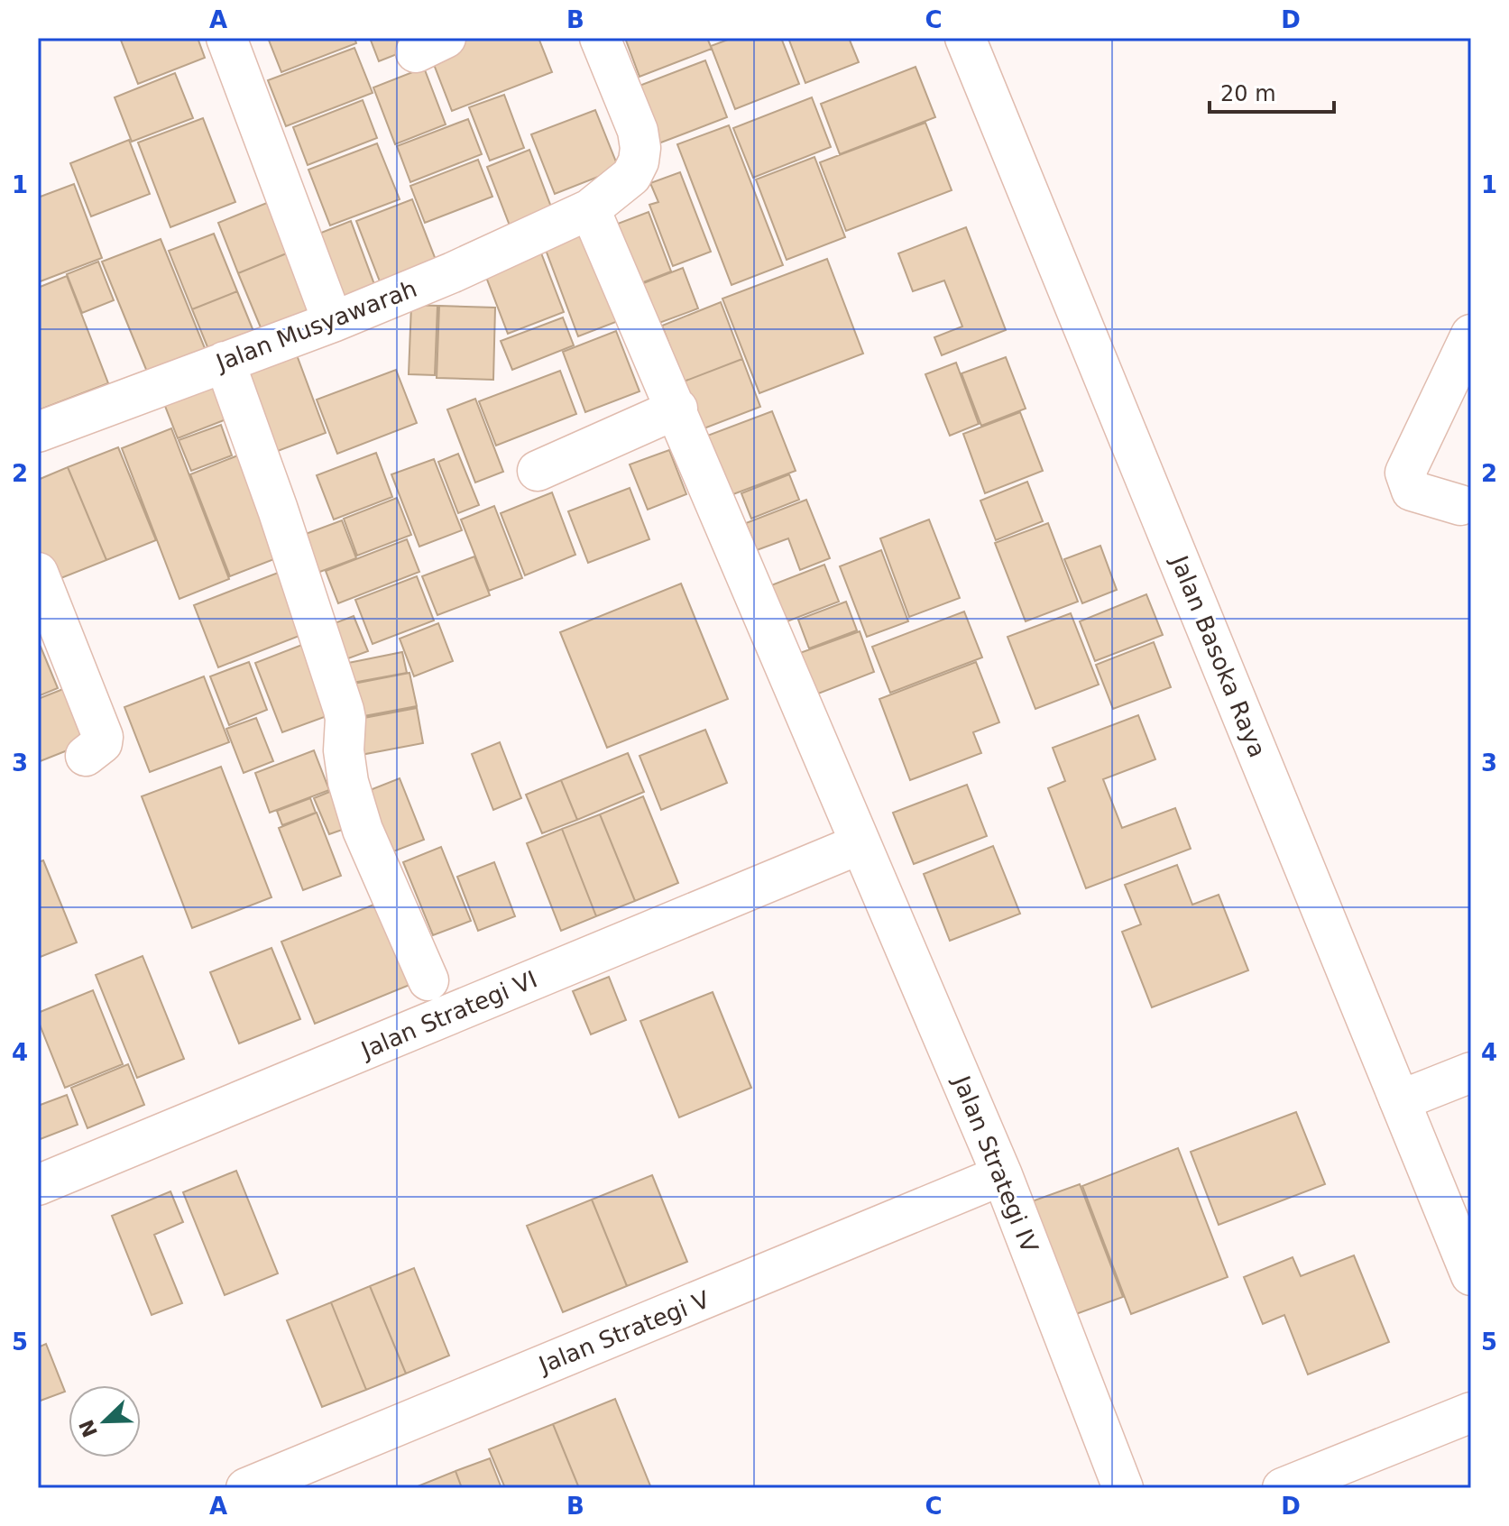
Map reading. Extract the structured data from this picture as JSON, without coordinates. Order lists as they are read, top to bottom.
{
  "streets": {
    "street": [
      "Jalan Musyawarah",
      "Jalan Basoka Raya",
      "Jalan Strategi VI",
      "Jalan Strategi IV",
      "Jalan Strategi V"
    ]
  },
  "crossings": [
    ["Jalan Musyawarah", "Jalan Strategi IV"],
    ["Jalan Strategi VI", "Jalan Strategi IV"],
    ["Jalan Strategi IV", "Jalan Strategi V"]
  ],
  "scale_bar": "20 m",
  "north": "bottom left",
  "grid": {
    "columns": [
      "A",
      "B",
      "C",
      "D"
    ],
    "rows": [
      "1",
      "2",
      "3",
      "4",
      "5"
    ]
  }
}
